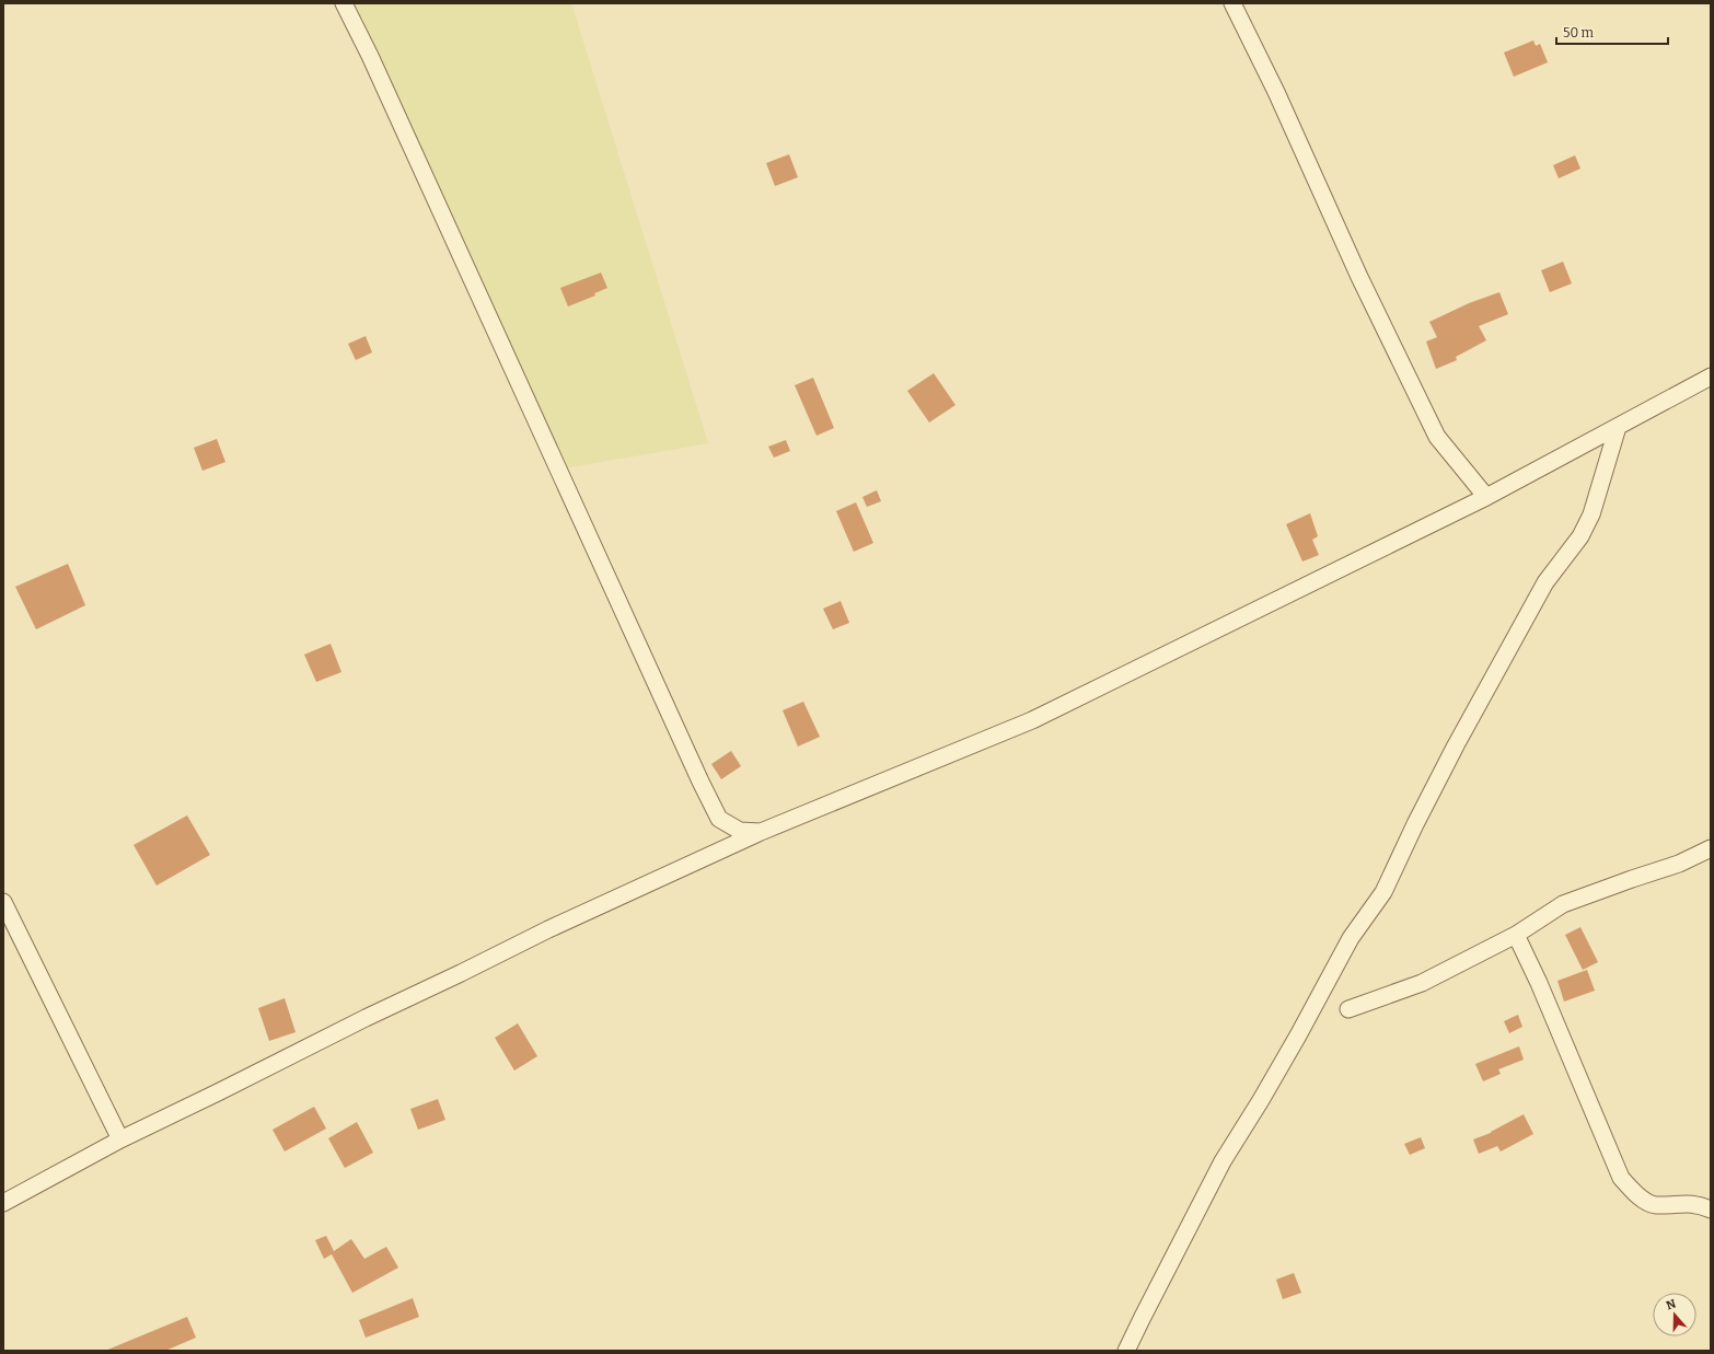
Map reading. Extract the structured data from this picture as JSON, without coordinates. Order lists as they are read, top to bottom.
{
  "scale_bar": "50 m",
  "north": "top"
}
